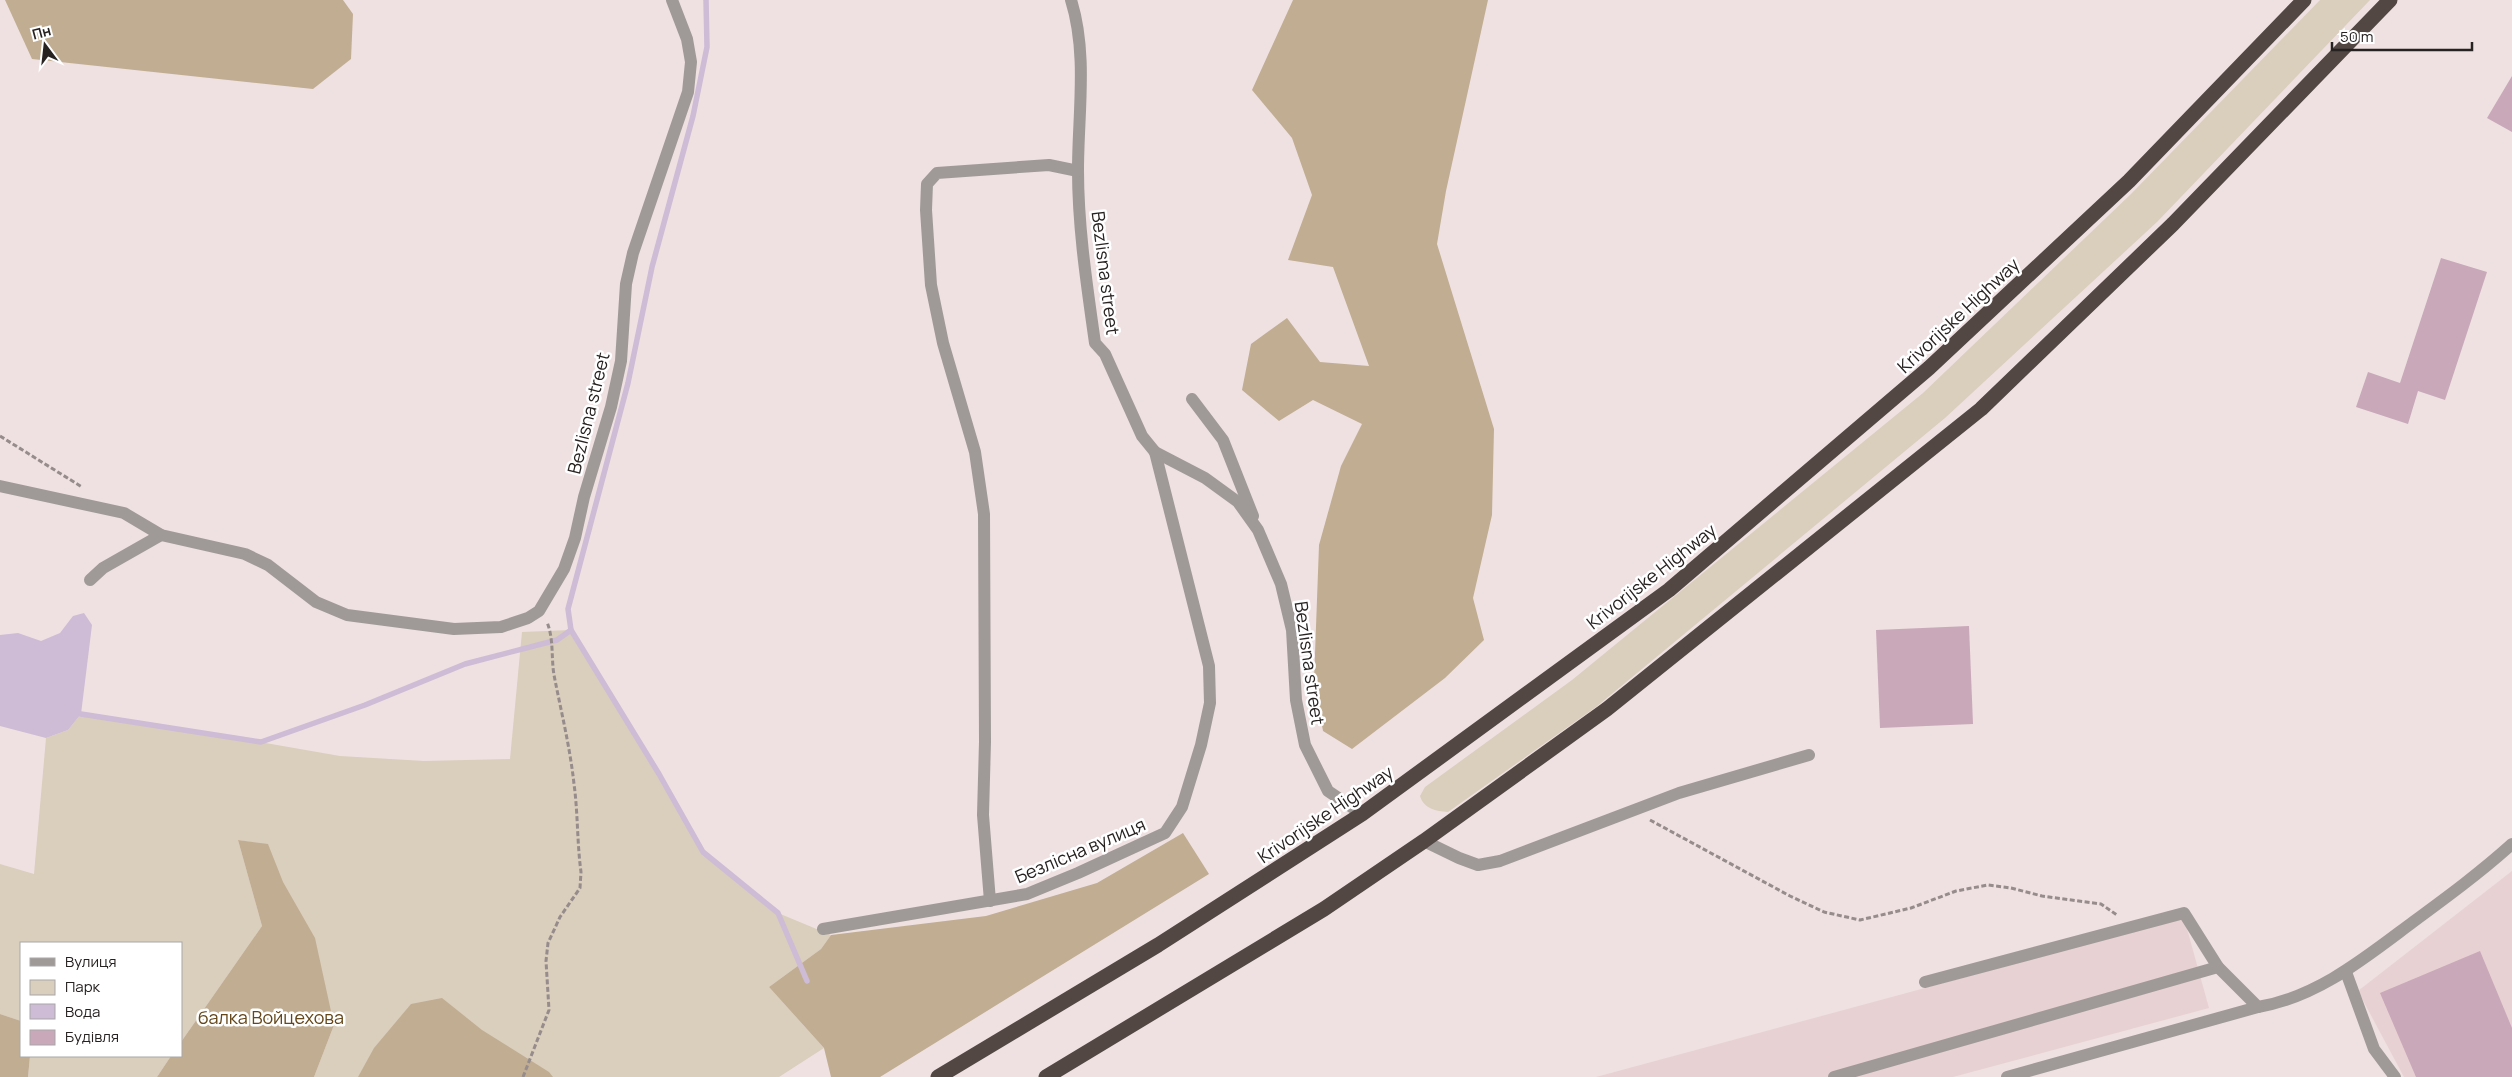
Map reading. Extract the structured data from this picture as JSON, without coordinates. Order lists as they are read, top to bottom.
{
  "streets": {
    "highway": ["Krivorijske Highway"],
    "street": ["Bezlisna street", "Безлісна вулиця"]
  },
  "crossings": [
    ["Bezlisna street", "Krivorijske Highway"],
    ["Bezlisna street", "Безлісна вулиця"]
  ],
  "parks": ["балка Войцехова"],
  "legend": [
    "Вулиця",
    "Парк",
    "Вода",
    "Будівля"
  ],
  "scale_bar": "50 m",
  "north": "top"
}
